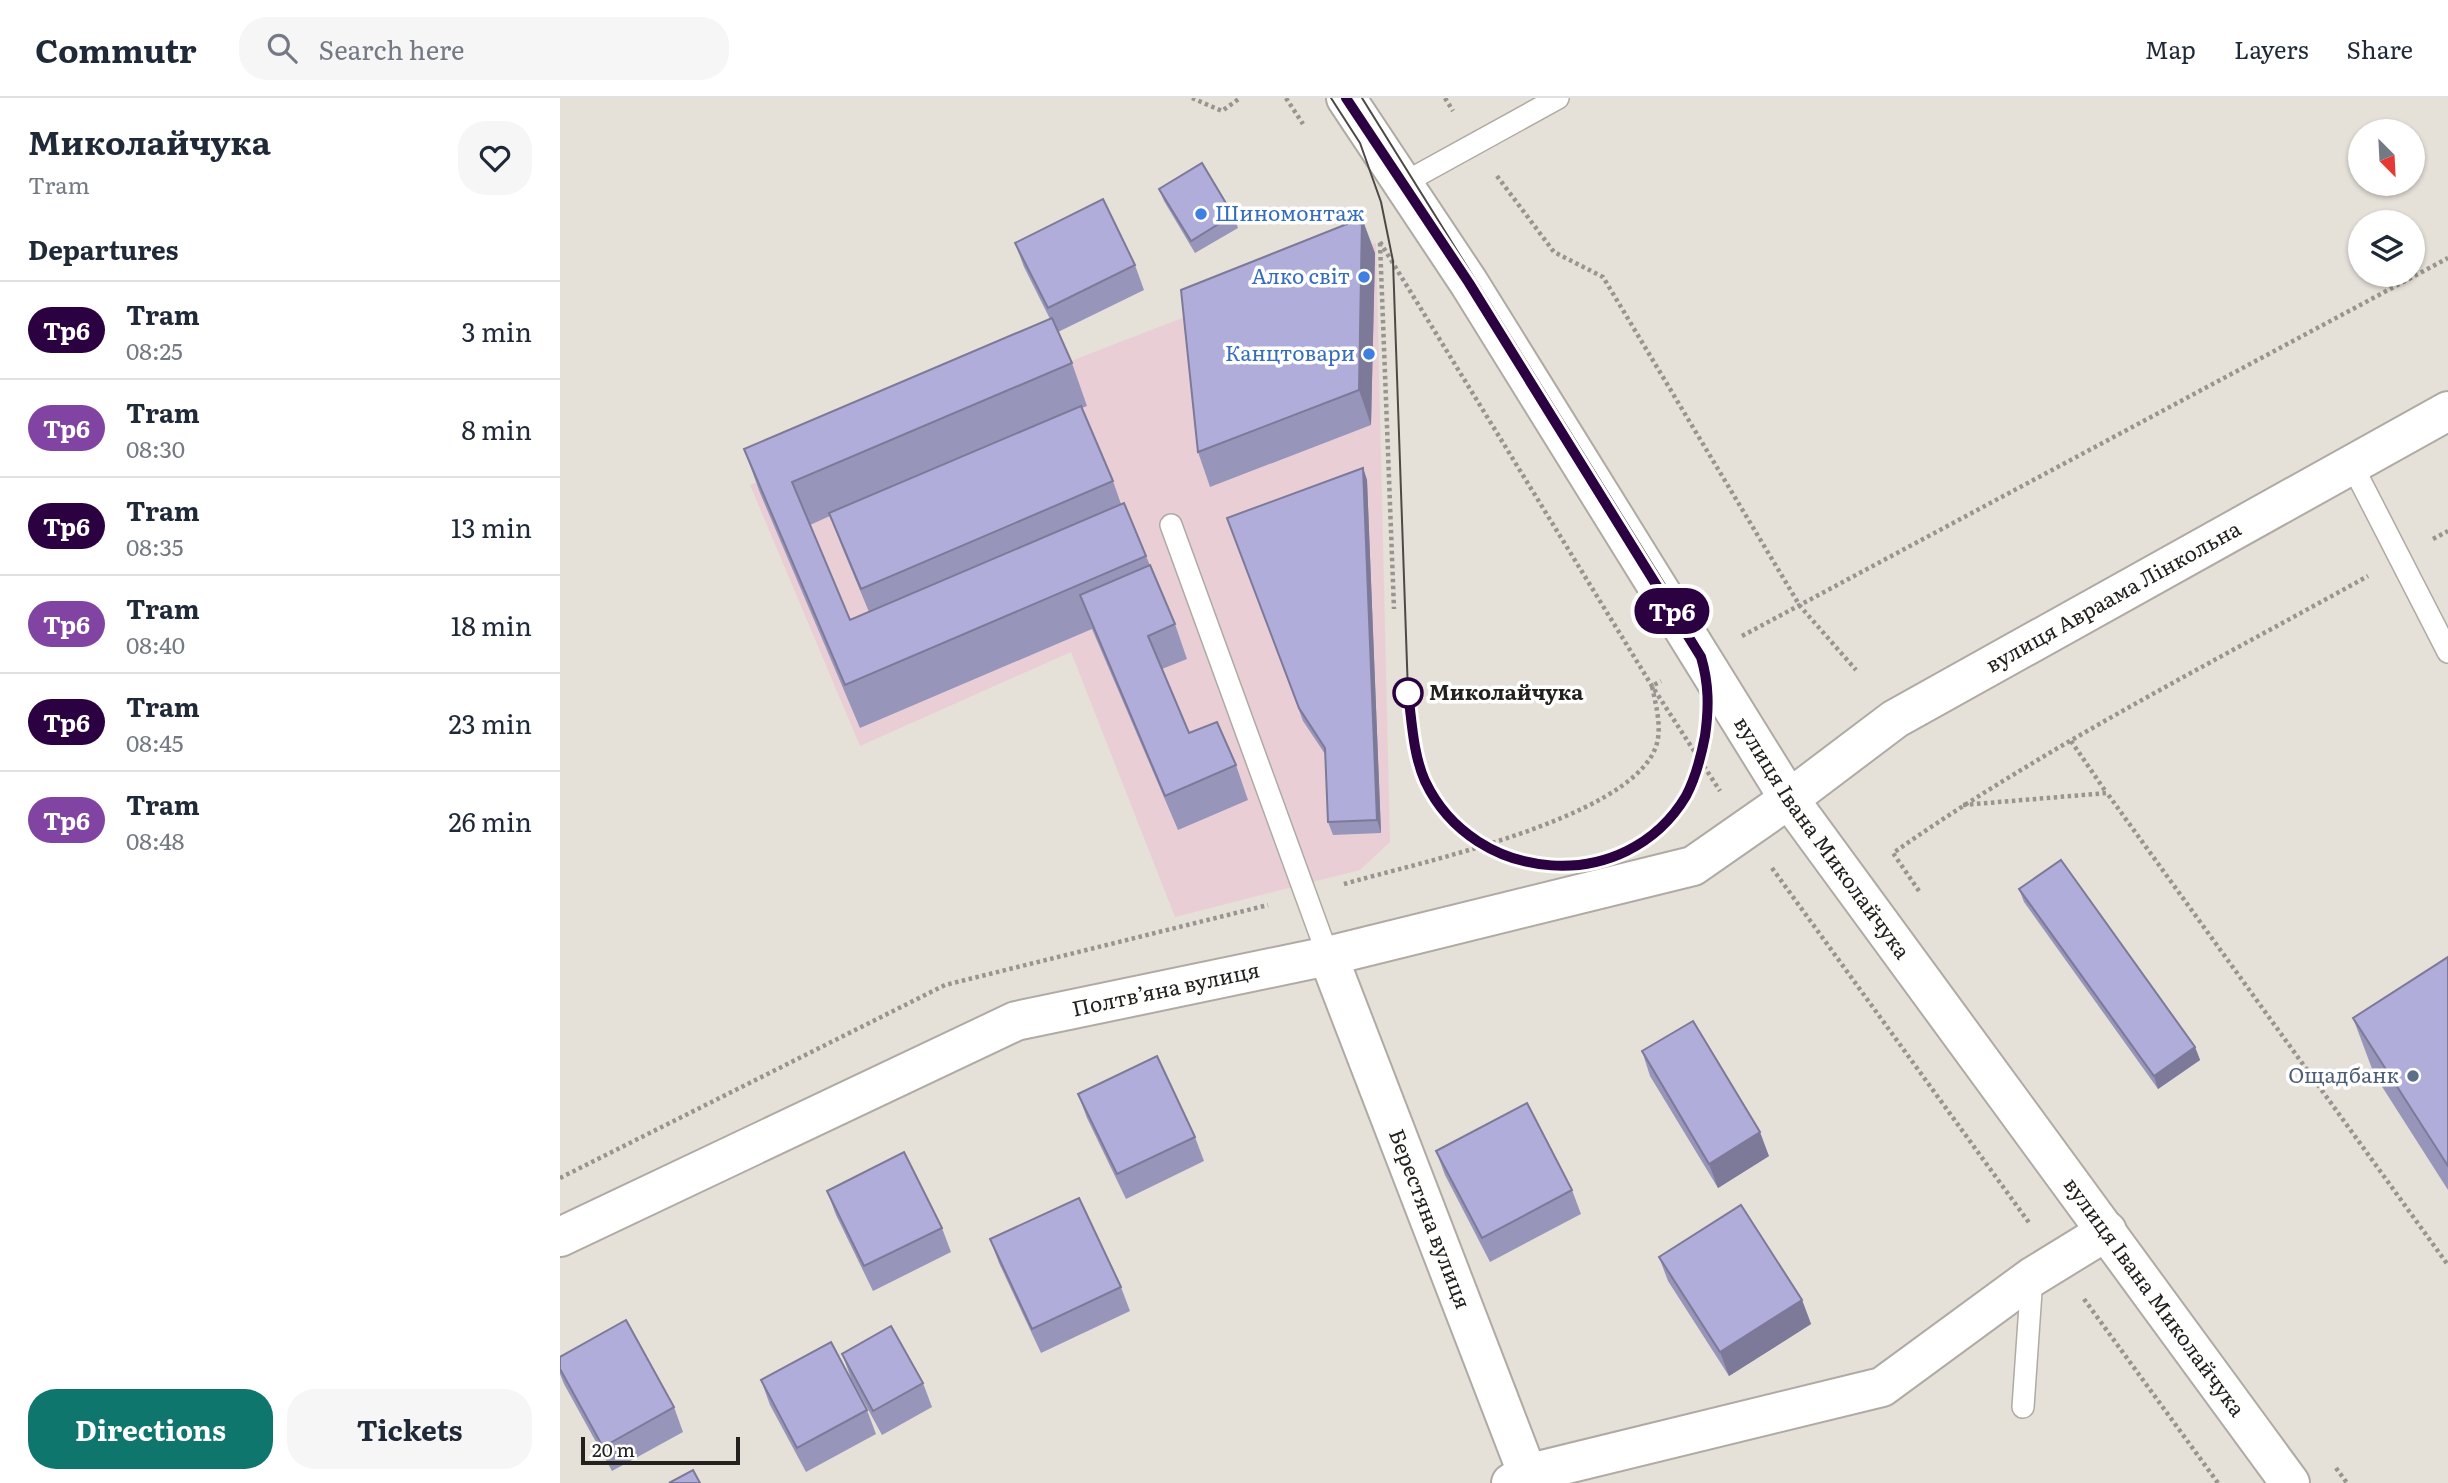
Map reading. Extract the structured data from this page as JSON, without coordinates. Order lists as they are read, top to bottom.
{
  "streets": {
    "street": [
      "вулиця Авраама Лінкольна",
      "вулиця Івана Миколайчука",
      "Полтвʼяна вулиця",
      "Берестяна вулиця"
    ]
  },
  "crossings": [
    ["вулиця Авраама Лінкольна", "вулиця Івана Миколайчука"],
    ["вулиця Авраама Лінкольна", "Полтвʼяна вулиця"],
    ["вулиця Івана Миколайчука", "Полтвʼяна вулиця"],
    ["Полтвʼяна вулиця", "Берестяна вулиця"]
  ],
  "places": [
    "Шиномонтаж",
    "Алко світ",
    "Канцтовари",
    "Миколайчука",
    "Ощадбанк"
  ],
  "lines": ["tram line Тр6"],
  "scale_bar": "20 m",
  "north": "bottom right",
  "page": {
    "header": "Commutr",
    "search": "Search here",
    "nav": ["Map", "Layers", "Share"],
    "heading": [
      ["Миколайчука", "Tram"],
      "Departures"
    ],
    "on_map": "Тр6",
    "list": [
      {
        "mark": "Тр6",
        "name": "Tram",
        "note": "08:25",
        "value": "3 min"
      },
      {
        "mark": "Тр6",
        "name": "Tram",
        "note": "08:30",
        "value": "8 min"
      },
      {
        "mark": "Тр6",
        "name": "Tram",
        "note": "08:35",
        "value": "13 min"
      },
      {
        "mark": "Тр6",
        "name": "Tram",
        "note": "08:40",
        "value": "18 min"
      },
      {
        "mark": "Тр6",
        "name": "Tram",
        "note": "08:45",
        "value": "23 min"
      },
      {
        "mark": "Тр6",
        "name": "Tram",
        "note": "08:48",
        "value": "26 min"
      }
    ],
    "buttons": ["Directions", "Tickets"],
    "scale": "20 m"
  }
}
